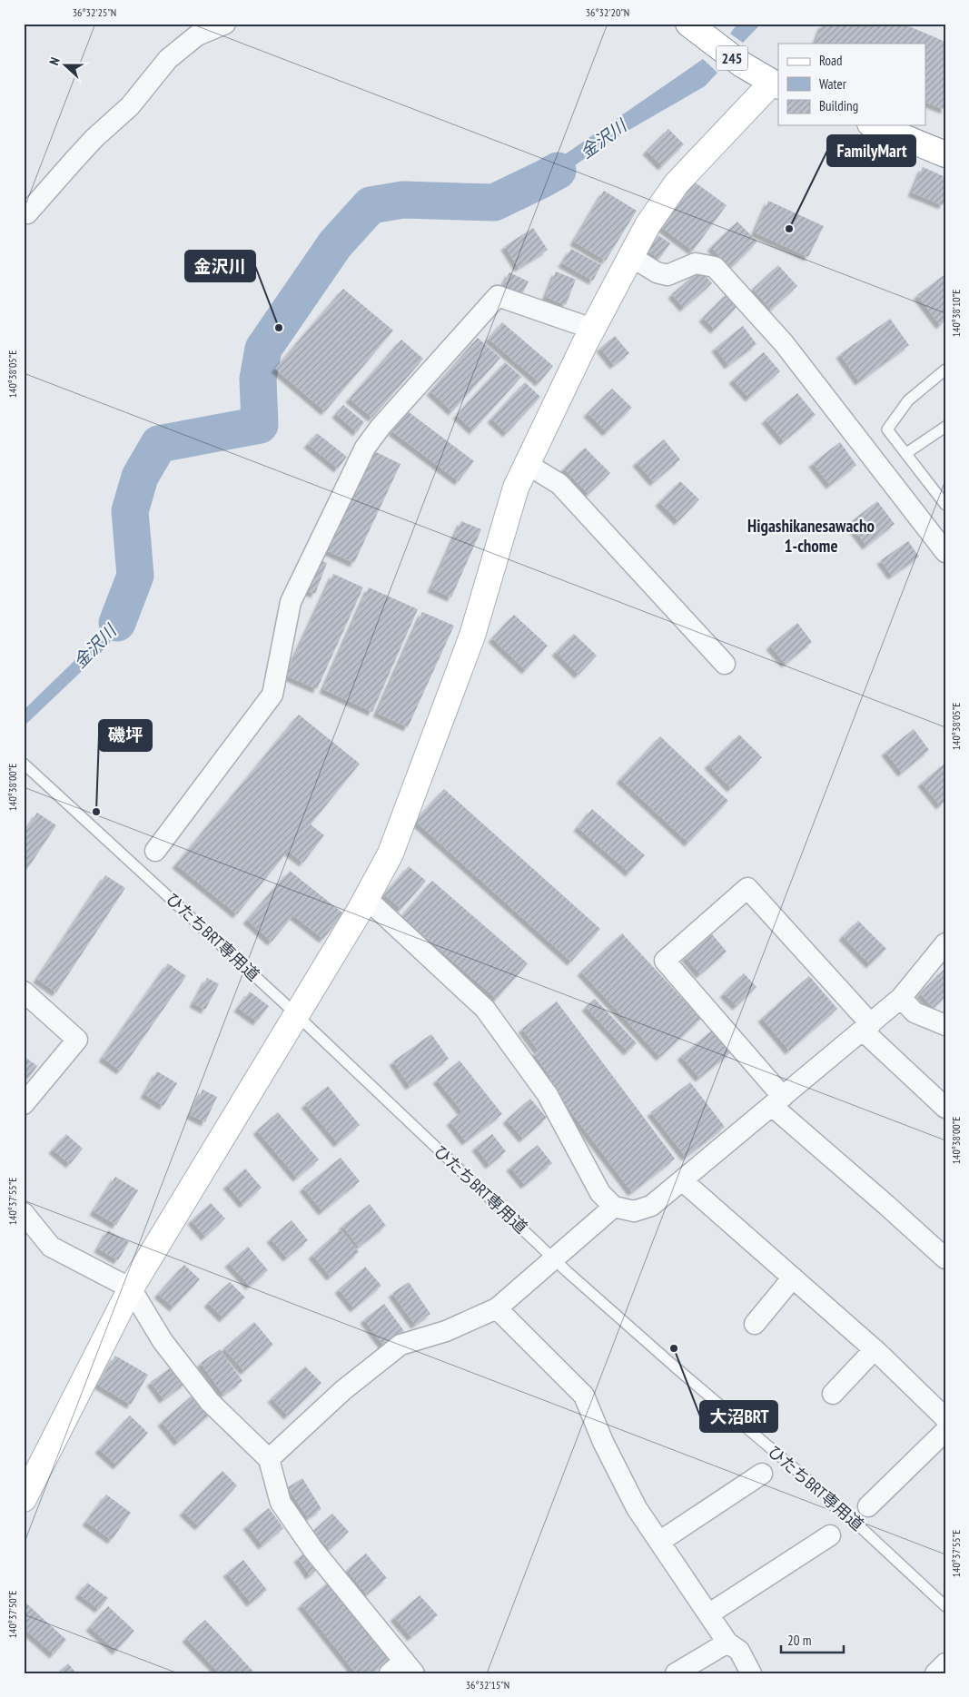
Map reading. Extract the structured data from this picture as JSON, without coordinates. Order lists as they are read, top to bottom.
{
  "streets": {
    "main road": ["245"],
    "lane": ["ひたちBRT専用道"]
  },
  "districts": ["Higashikanesawacho 1-chome"],
  "water": ["金沢川"],
  "places": [
    "FamilyMart",
    "金沢川",
    "磯坪",
    "大沼BRT"
  ],
  "legend": ["Road", "Water", "Building"],
  "scale_bar": "20 m",
  "north": "left",
  "coordinates": [
    "36°32'25\"N",
    "36°32'20\"N",
    "140°38'10\"E",
    "140°38'05\"E",
    "140°38'00\"E",
    "140°37'55\"E",
    "140°37'50\"E",
    "36°32'15\"N"
  ]
}
